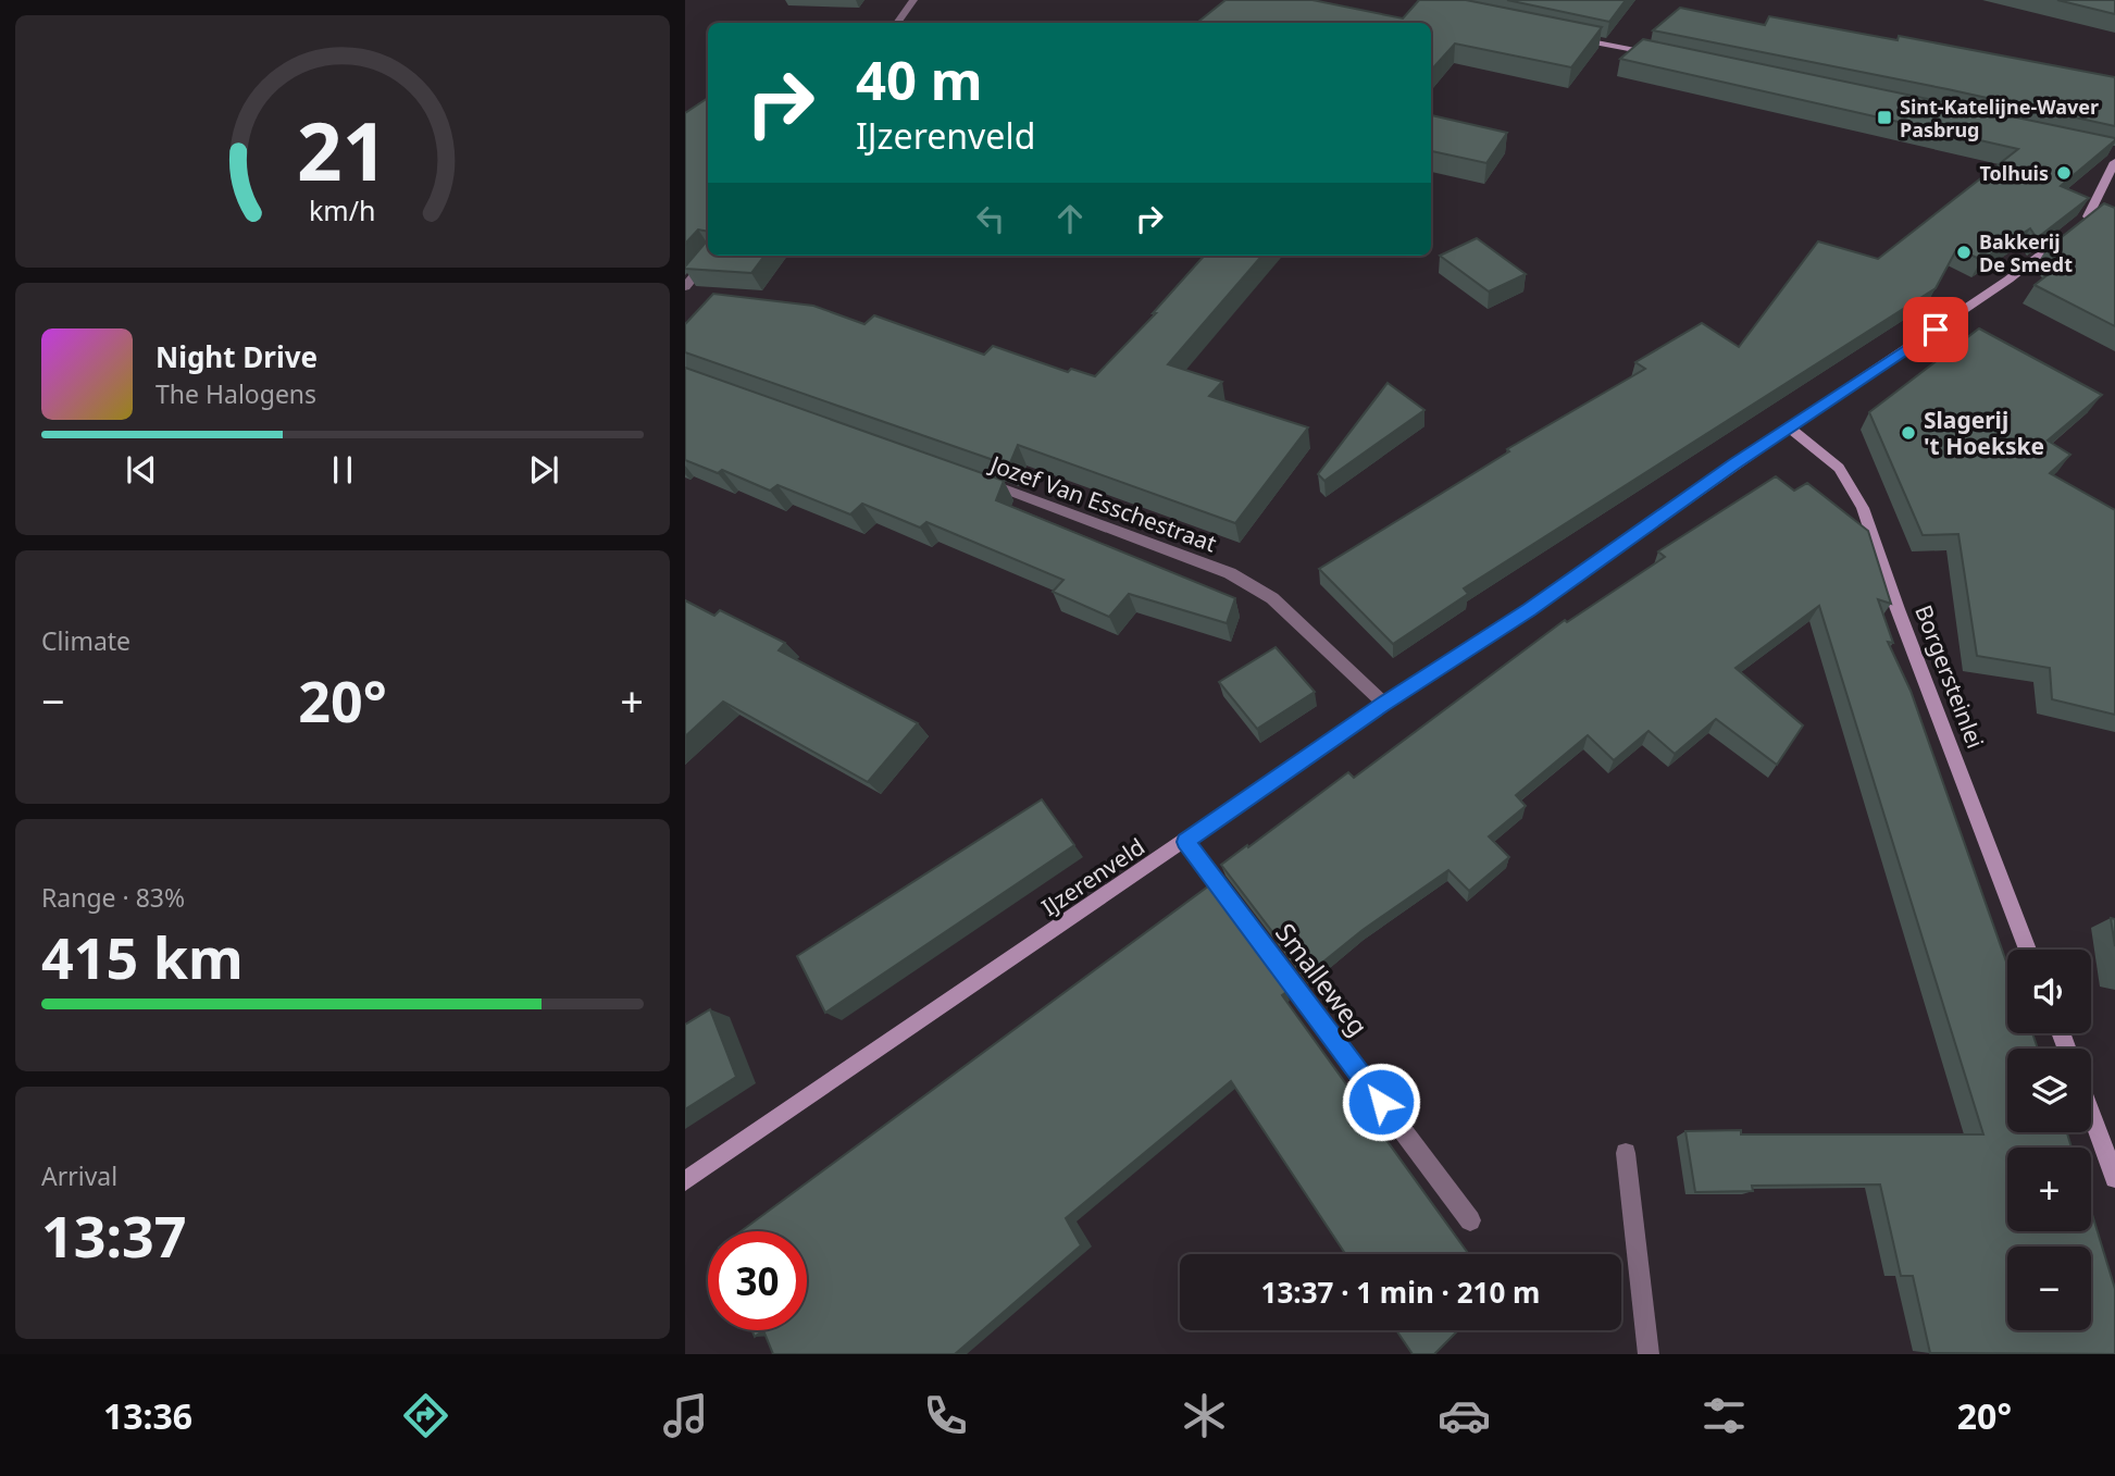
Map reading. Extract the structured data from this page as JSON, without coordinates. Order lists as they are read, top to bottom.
{
  "streets": {
    "street": [
      "Jozef Van Esschestraat",
      "Borgersteinlei",
      "IJzerenveld",
      "Smalleweg"
    ]
  },
  "crossings": [
    ["Jozef Van Esschestraat", "IJzerenveld"],
    ["Borgersteinlei", "IJzerenveld"],
    ["IJzerenveld", "Smalleweg"]
  ],
  "places": {
    "transit": ["Sint-Katelijne-Waver Pasbrug"],
    "other": ["Tolhuis", "Bakkerij De Smedt", "Slagerij 't Hoekske"]
  },
  "page": {
    "turn": ["40 m", "IJzerenveld"],
    "song": ["Night Drive", "The Halogens"],
    "tile": [
      "Climate",
      ["Range · 83%", "415 km"],
      ["Arrival", "13:37"]
    ],
    "heat": ["−", "20°", "+"],
    "map_buttons": ["+", "−"],
    "limit": "30",
    "trip": "13:37 · 1 min · 210 m",
    "tabs": ["13:36", "20°"],
    "gauge": ["21", "km/h"]
  }
}
